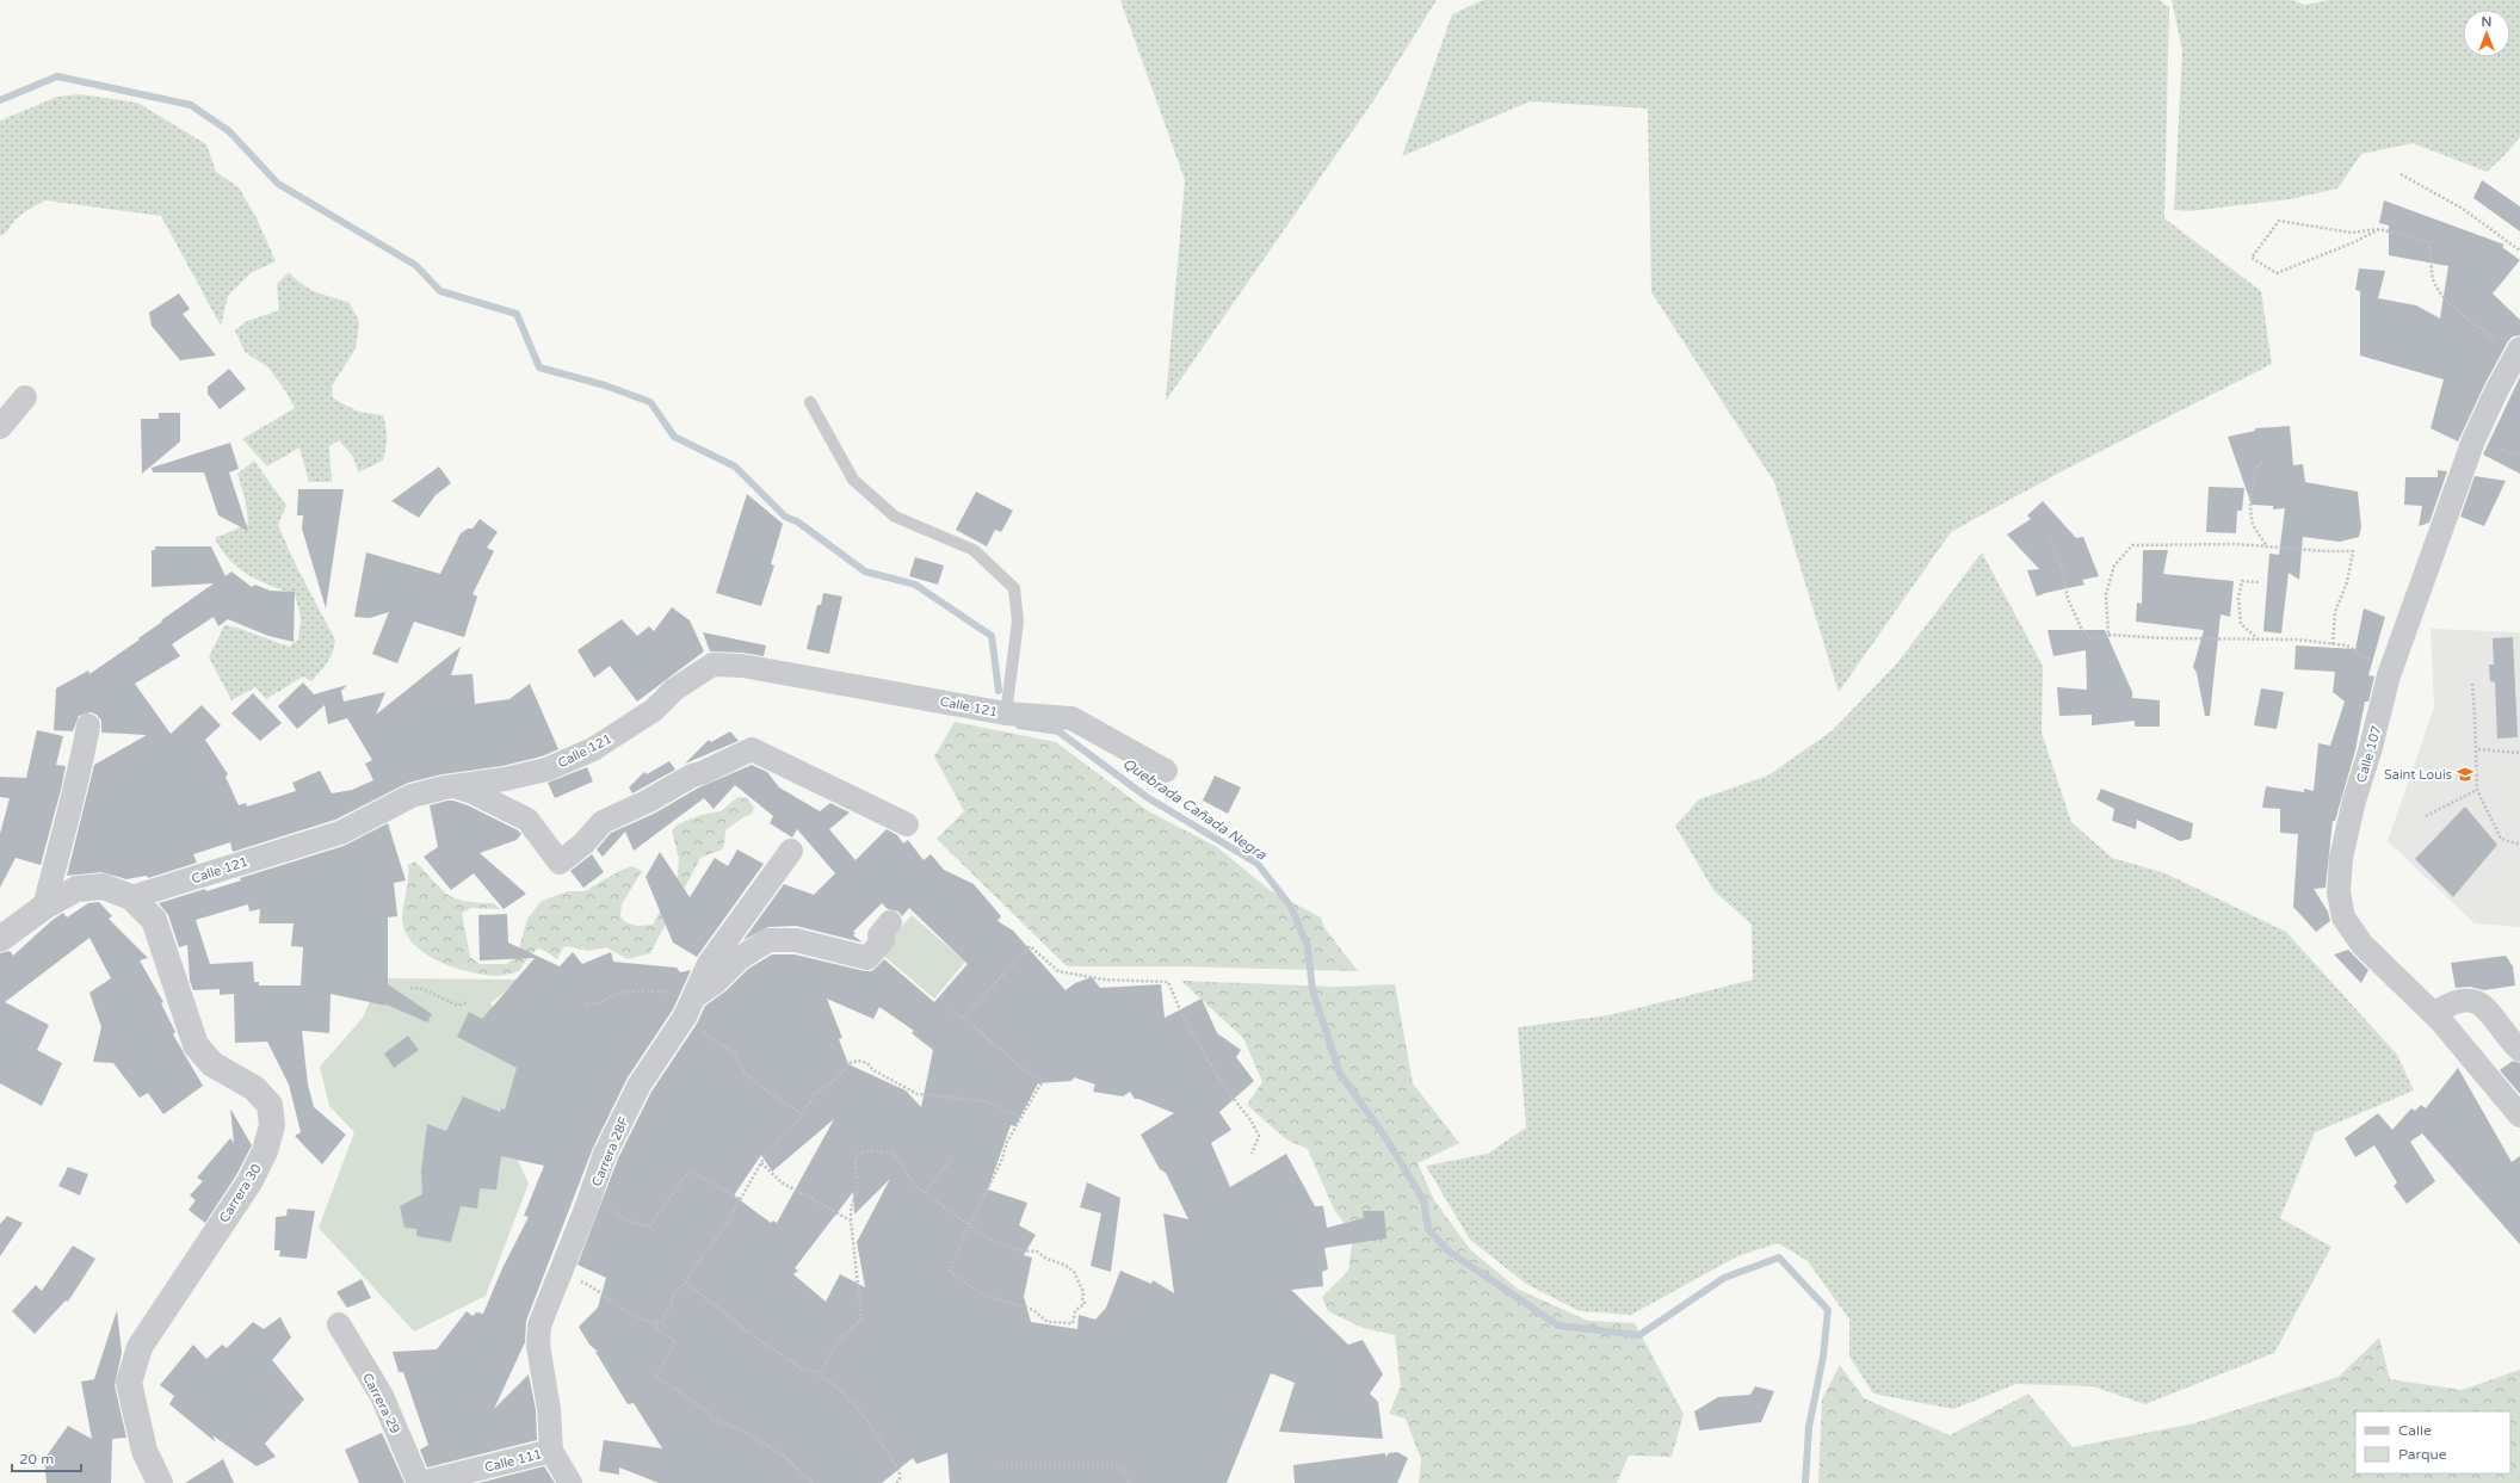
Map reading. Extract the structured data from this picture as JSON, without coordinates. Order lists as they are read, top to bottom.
{
  "streets": {
    "street": [
      "Calle 121",
      "Calle 107",
      "Carrera 28F",
      "Carrera 30",
      "Carrera 29",
      "Calle 111"
    ]
  },
  "crossings": [
    ["Calle 121", "Carrera 30"],
    ["Carrera 28F", "Calle 111"],
    ["Carrera 29", "Calle 111"]
  ],
  "water": ["Quebrada Cañada Negra"],
  "places": {
    "school or university": ["Saint Louis"]
  },
  "legend": ["Calle", "Parque"],
  "scale_bar": "20 m",
  "north": "top"
}
